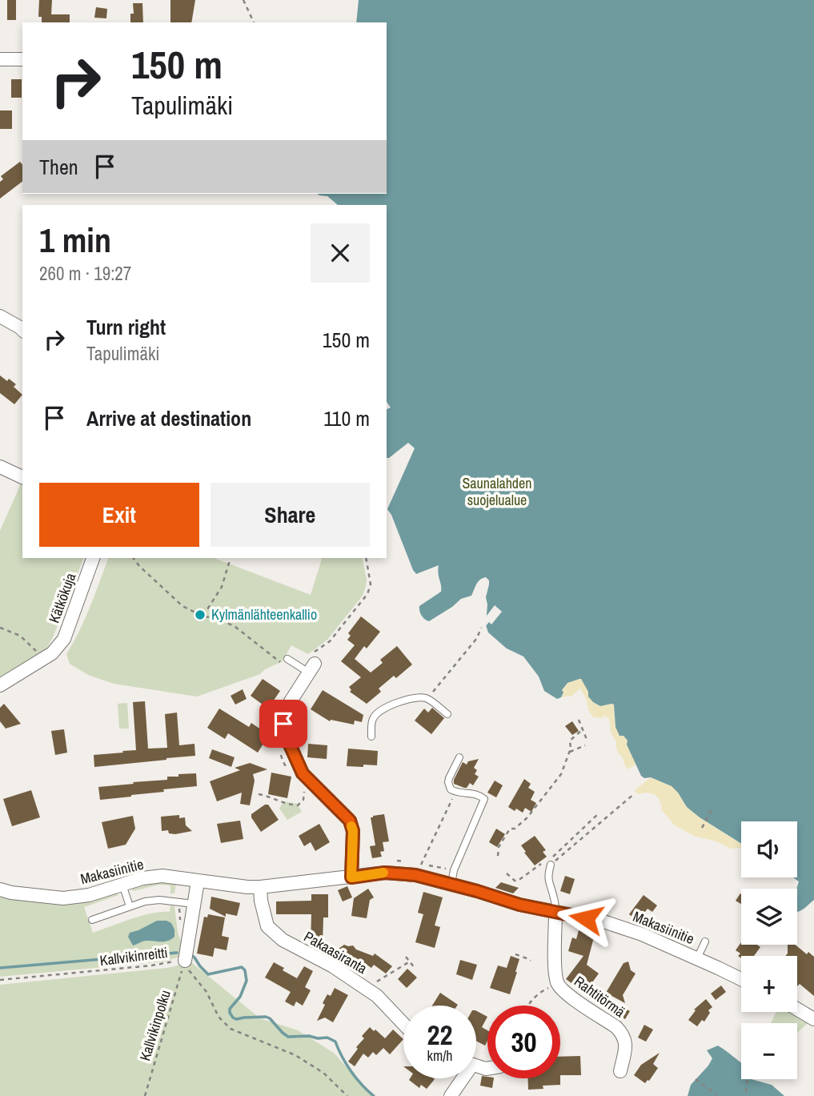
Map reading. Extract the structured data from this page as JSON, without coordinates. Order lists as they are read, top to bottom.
{
  "streets": {
    "street": [
      "Kätkökuja",
      "Makasiinitie",
      "Pakaasiranta",
      "Rahtitörmä"
    ],
    "path": ["Kallvikinreitti", "Kallvikinpolku"]
  },
  "crossings": [
    ["Makasiinitie", "Pakaasiranta"],
    ["Makasiinitie", "Rahtitörmä"],
    ["Kallvikinreitti", "Kallvikinpolku"]
  ],
  "parks": ["Saunalahden suojelualue"],
  "places": ["Kylmänlähteenkallio"],
  "page": {
    "turn": ["150 m", "Tapulimäki"],
    "then": "Then",
    "heading": ["1 min", "260 m · 19:27"],
    "list": [
      {
        "name": "Turn right",
        "note": "Tapulimäki",
        "value": "150 m"
      },
      {
        "name": "Arrive at destination",
        "value": "110 m"
      }
    ],
    "buttons": ["Exit", "Share"],
    "map_buttons": ["+", "−"],
    "speed": "22 km/h",
    "limit": "30"
  }
}
